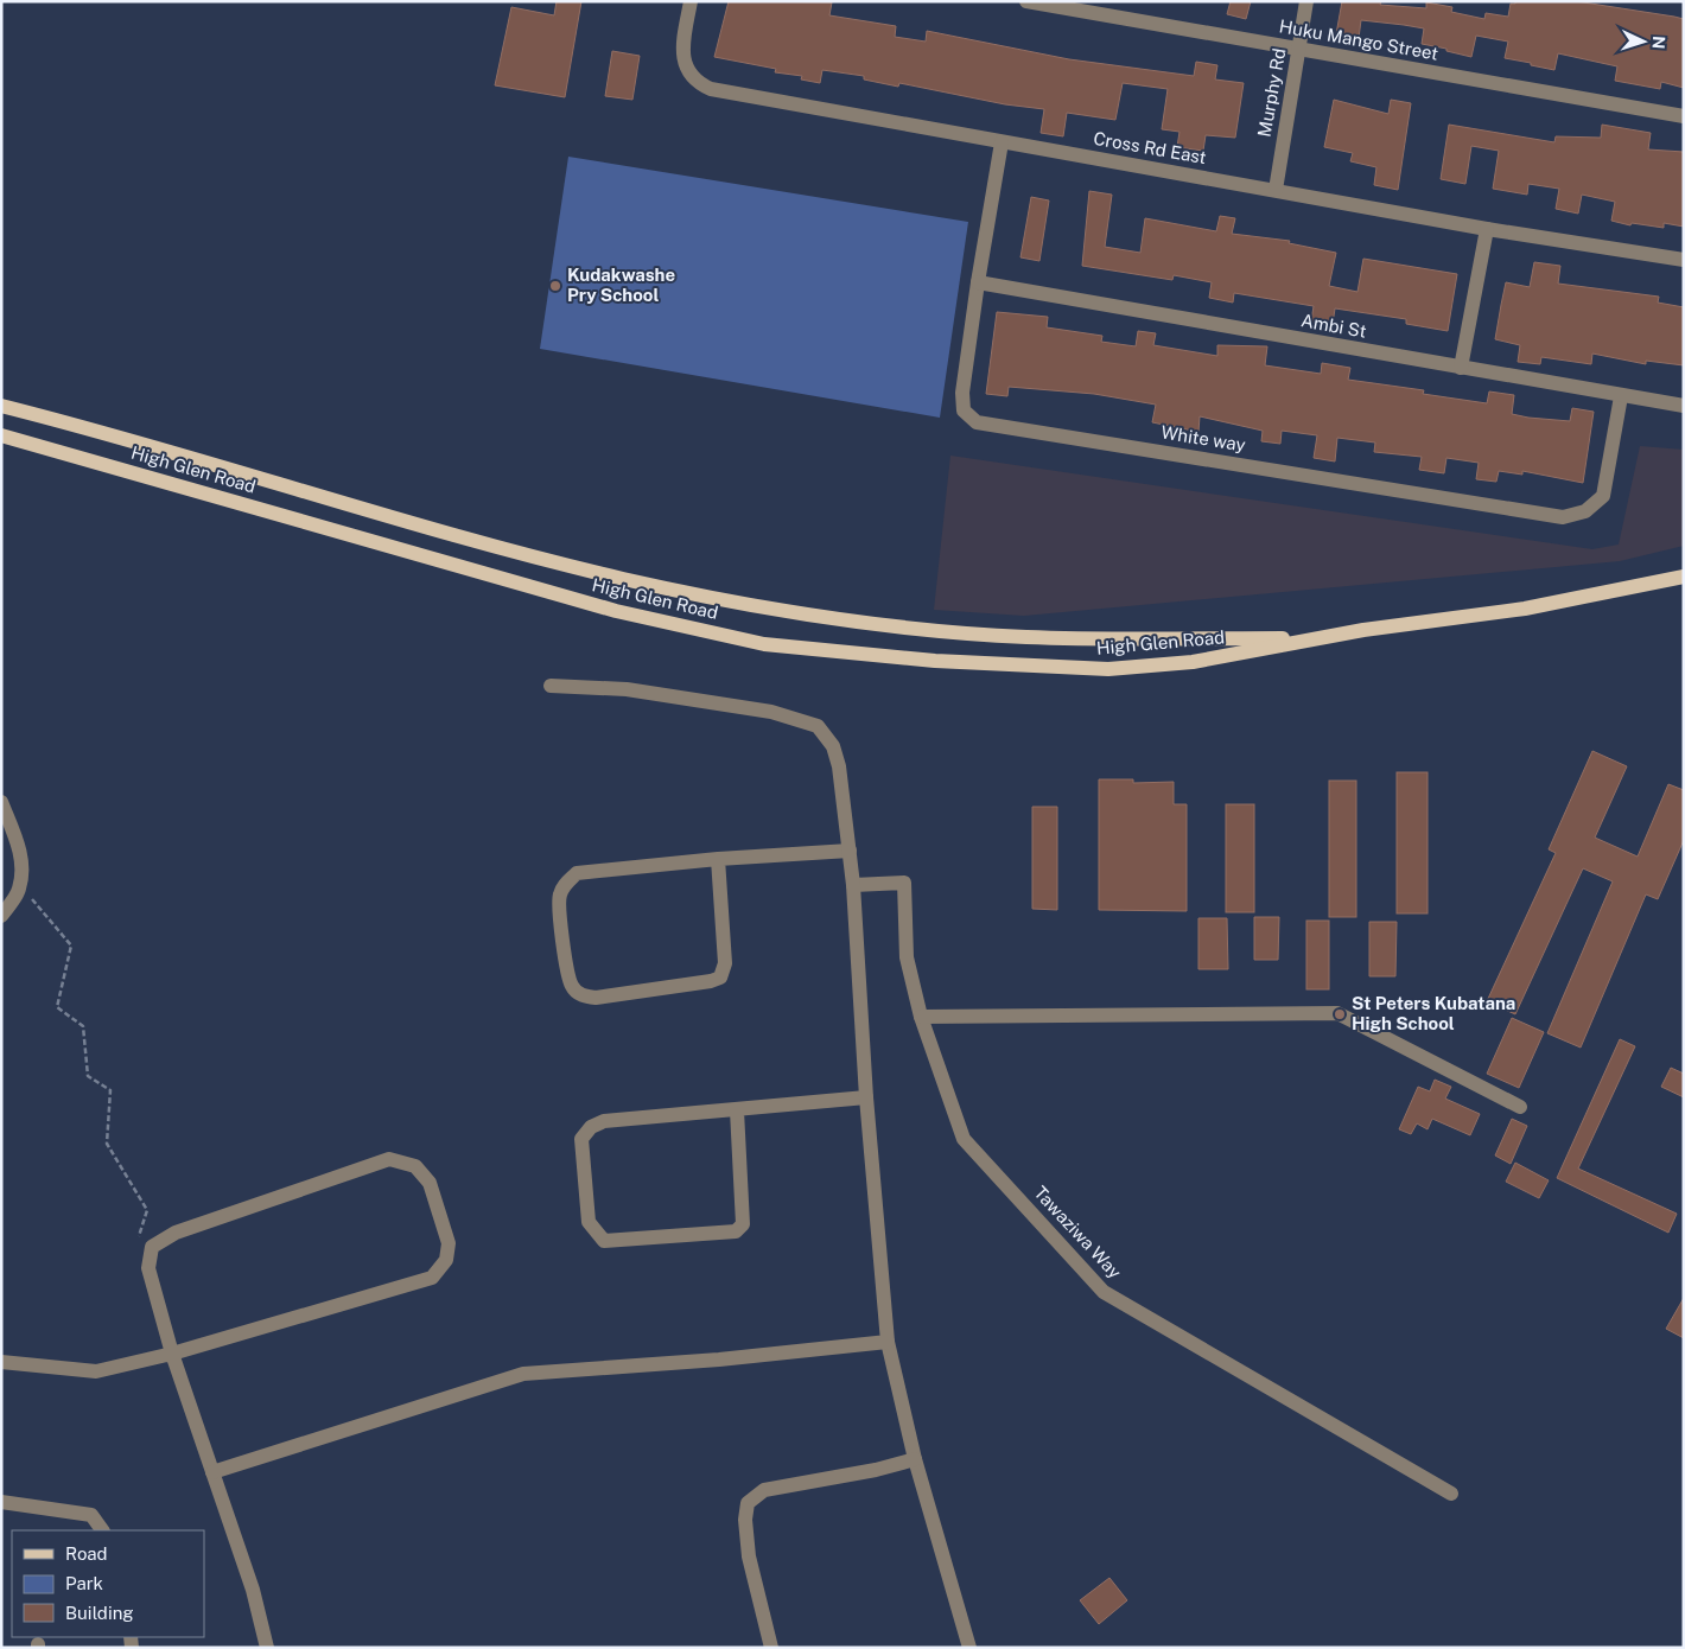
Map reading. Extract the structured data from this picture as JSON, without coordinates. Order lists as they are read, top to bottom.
{
  "streets": {
    "main road": ["High Glen Road"],
    "street": [
      "Huku Mango Street",
      "Murphy Rd",
      "Cross Rd East",
      "Ambi St",
      "White way",
      "Tawaziwa Way"
    ]
  },
  "crossings": [
    ["Huku Mango Street", "Murphy Rd"],
    ["Murphy Rd", "Cross Rd East"],
    ["Cross Rd East", "White way"],
    ["Ambi St", "White way"]
  ],
  "places": ["Kudakwashe Pry School", "St Peters Kubatana High School"],
  "legend": ["Road", "Park", "Building"],
  "north": "right"
}
